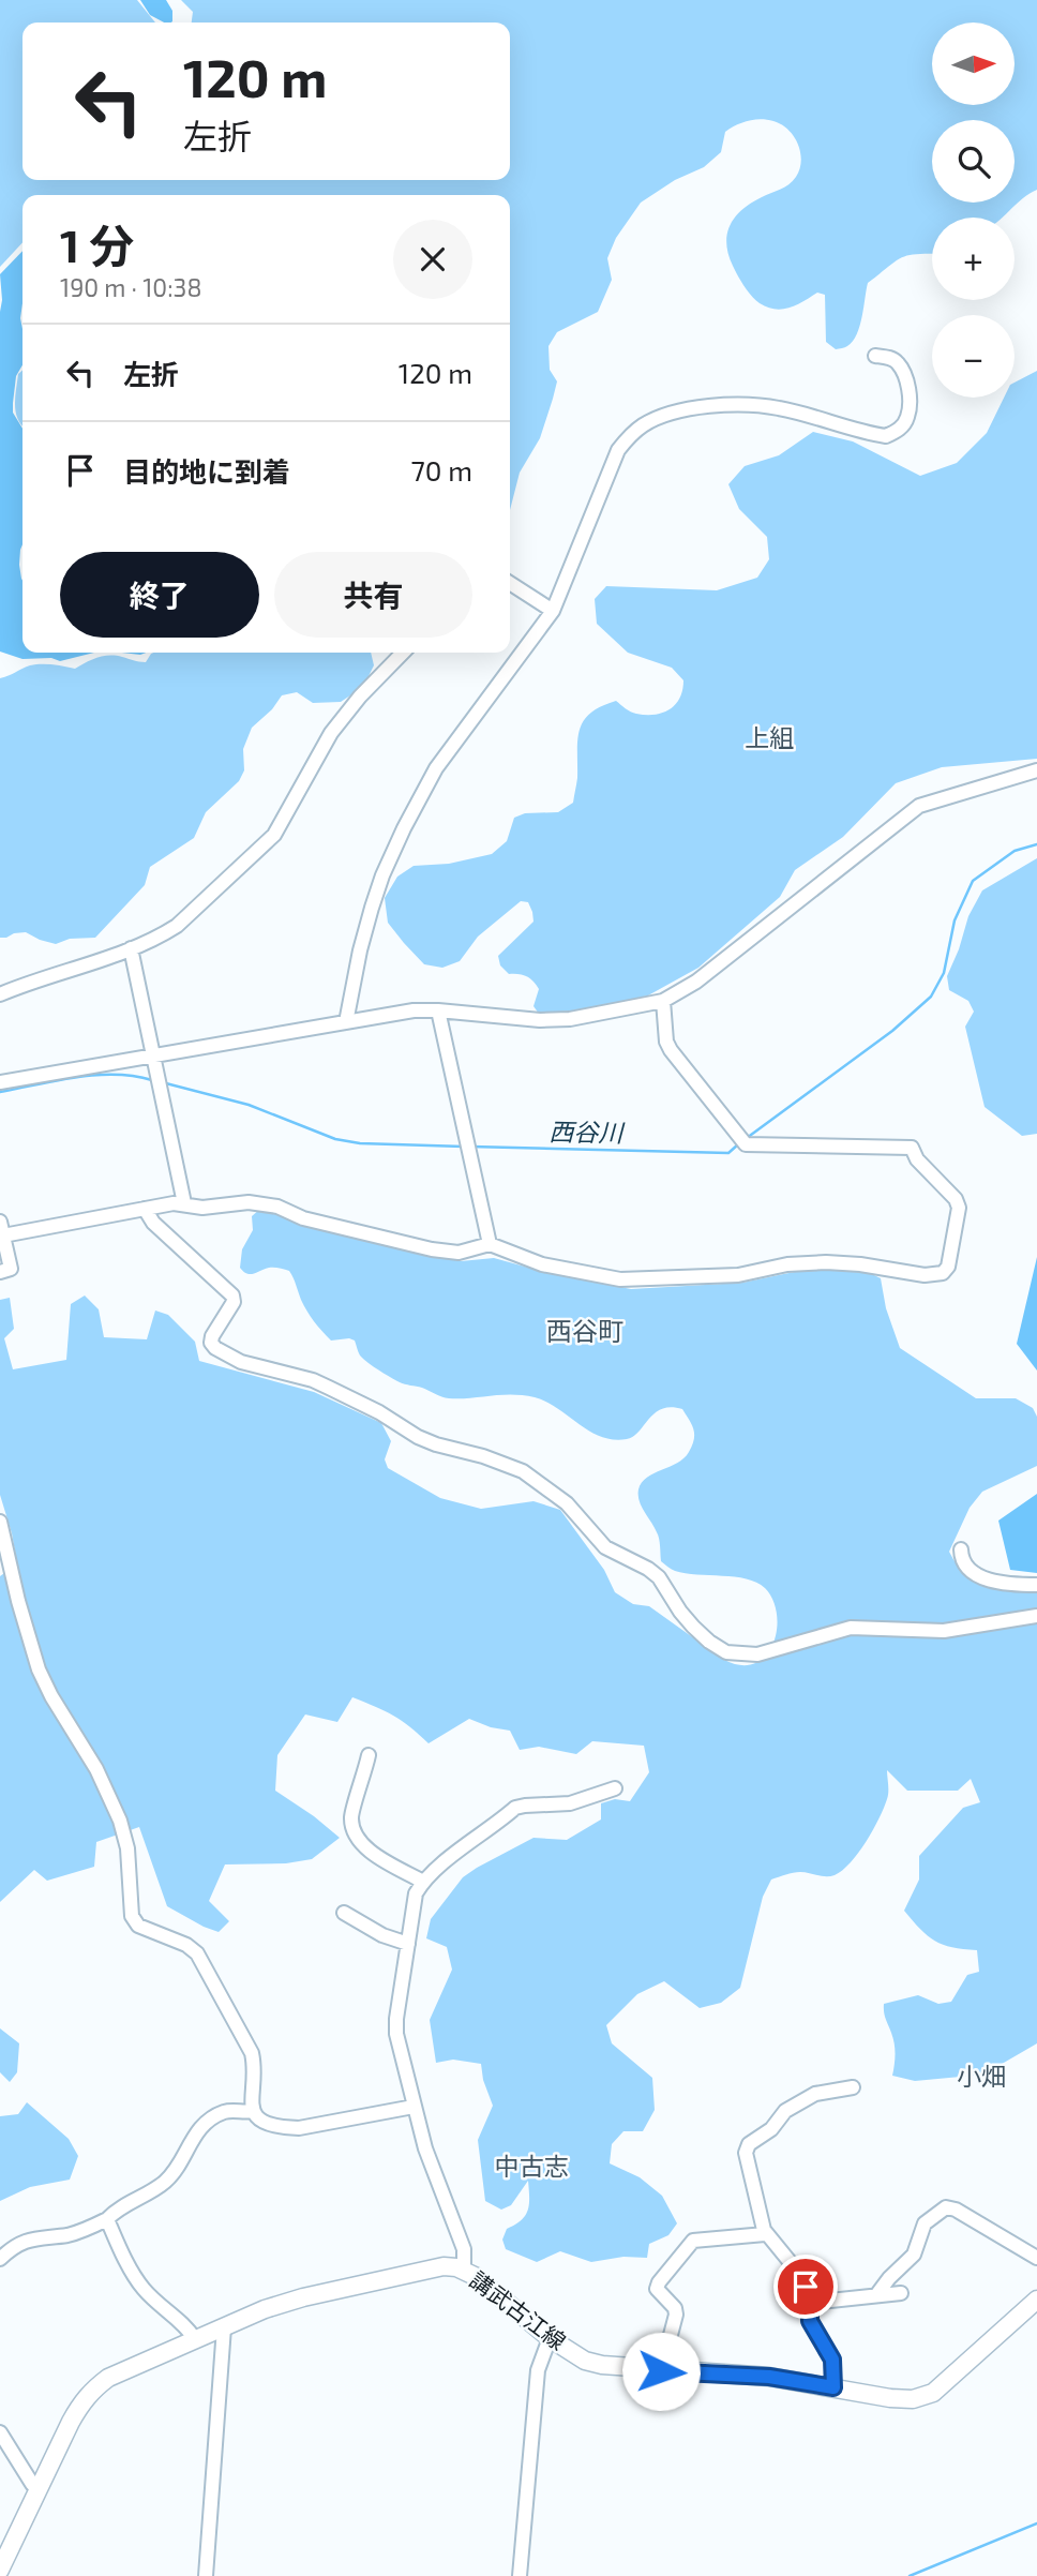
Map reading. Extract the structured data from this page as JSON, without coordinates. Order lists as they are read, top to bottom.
{
  "streets": {
    "main road": ["講武古江線"]
  },
  "districts": [
    "上組",
    "西谷町",
    "小畑",
    "中古志"
  ],
  "water": ["西谷川"],
  "north": "right",
  "page": {
    "map_buttons": ["+", "−"],
    "turn": ["120 m", "左折"],
    "heading": ["1 分", "190 m · 10:38"],
    "list": [
      {
        "name": "左折",
        "value": "120 m"
      },
      {
        "name": "目的地に到着",
        "value": "70 m"
      }
    ],
    "buttons": ["終了", "共有"]
  }
}
